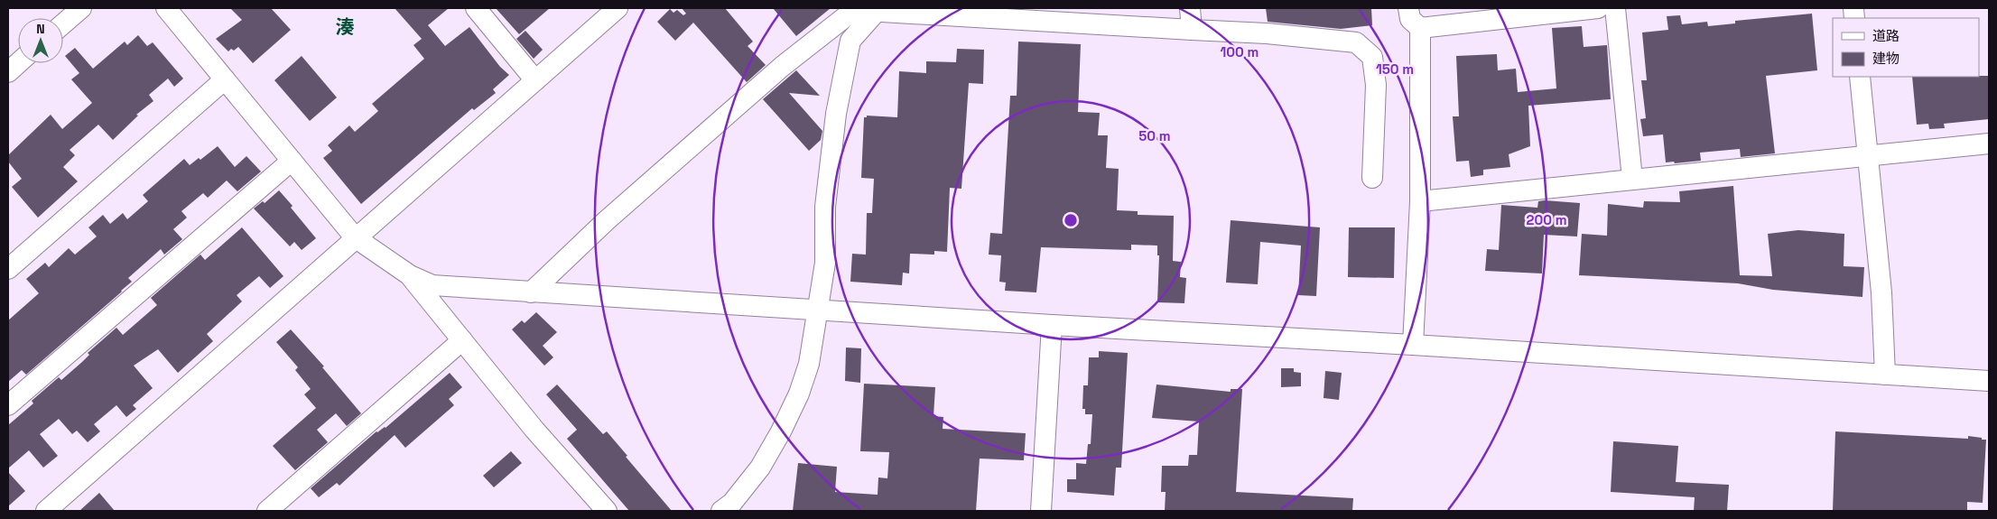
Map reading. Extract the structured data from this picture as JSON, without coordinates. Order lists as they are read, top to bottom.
{
  "districts": ["湊"],
  "legend": ["道路", "建物"],
  "north": "top",
  "rings": [
    "100 m",
    "150 m",
    "50 m",
    "200 m"
  ]
}
